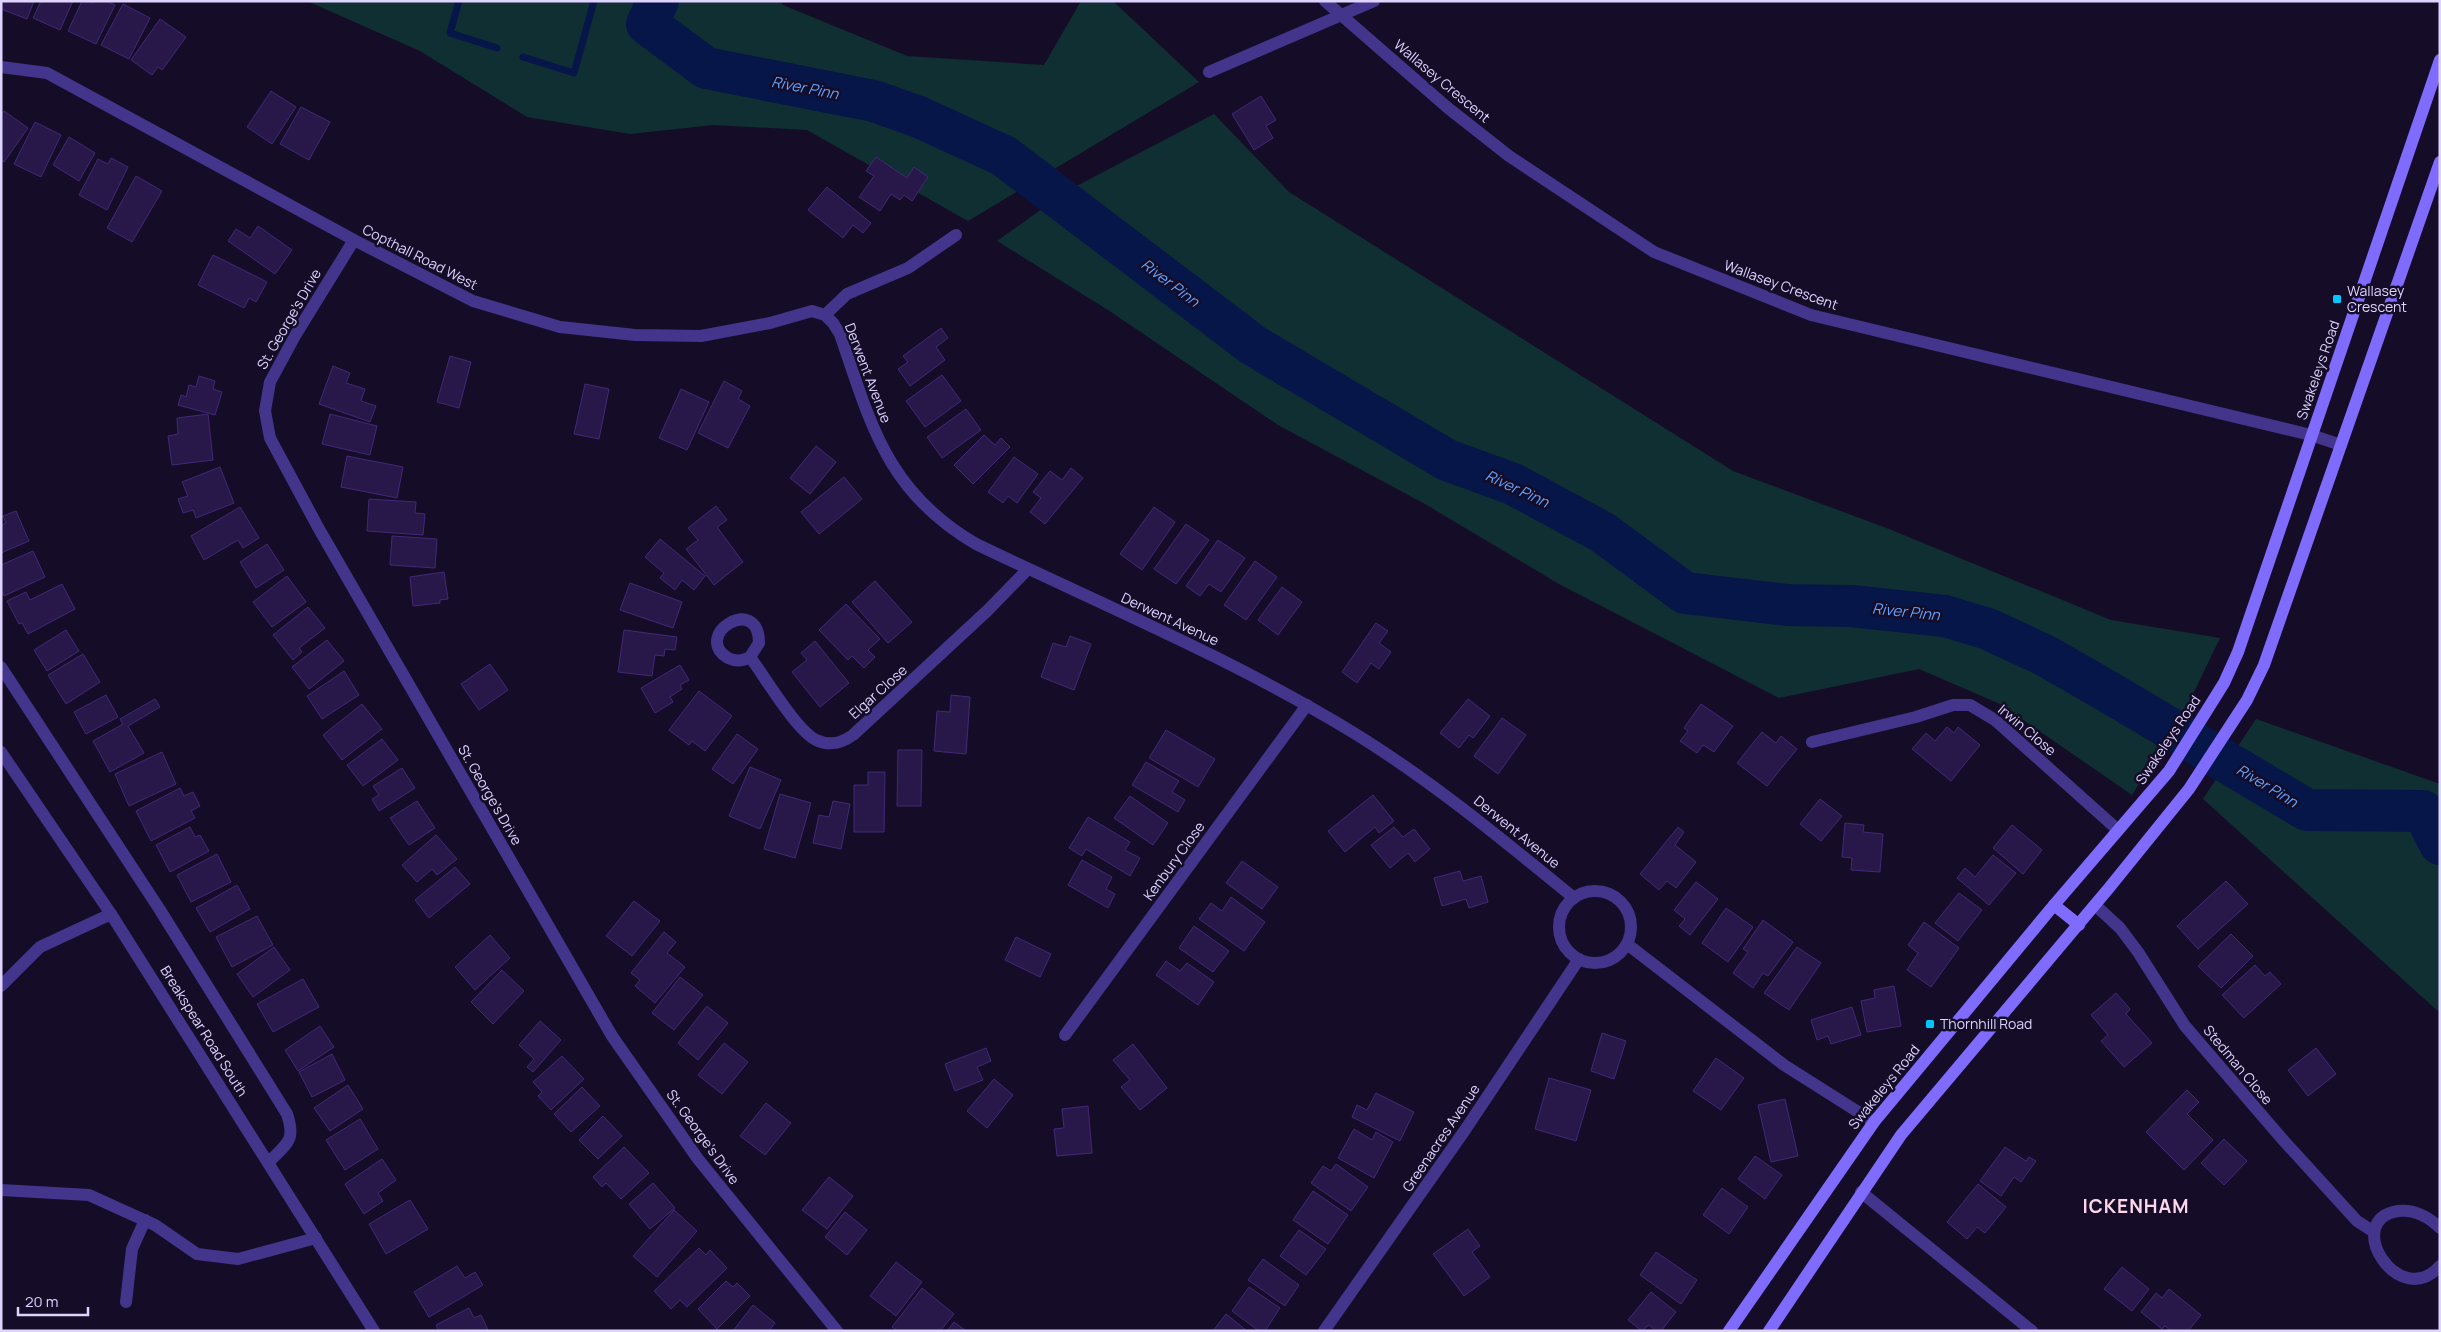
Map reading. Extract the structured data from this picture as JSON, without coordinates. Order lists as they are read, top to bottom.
{
  "streets": {
    "main road": ["Swakeleys Road"],
    "street": [
      "Wallasey Crescent",
      "Copthall Road West",
      "St. George's Drive",
      "Derwent Avenue",
      "Elgar Close",
      "Irwin Close",
      "Kenbury Close",
      "Breakspear Road South",
      "Stedman Close",
      "Greenacres Avenue"
    ]
  },
  "crossings": [
    ["Wallasey Crescent", "Swakeleys Road"],
    ["Copthall Road West", "St. George's Drive"],
    ["Copthall Road West", "Derwent Avenue"],
    ["Swakeleys Road", "Irwin Close"],
    ["Derwent Avenue", "Elgar Close"],
    ["Derwent Avenue", "Kenbury Close"],
    ["Derwent Avenue", "Greenacres Avenue"]
  ],
  "districts": ["ICKENHAM"],
  "water": ["River Pinn"],
  "places": {
    "transit": ["Wallasey Crescent", "Thornhill Road"]
  },
  "scale_bar": "20 m"
}
